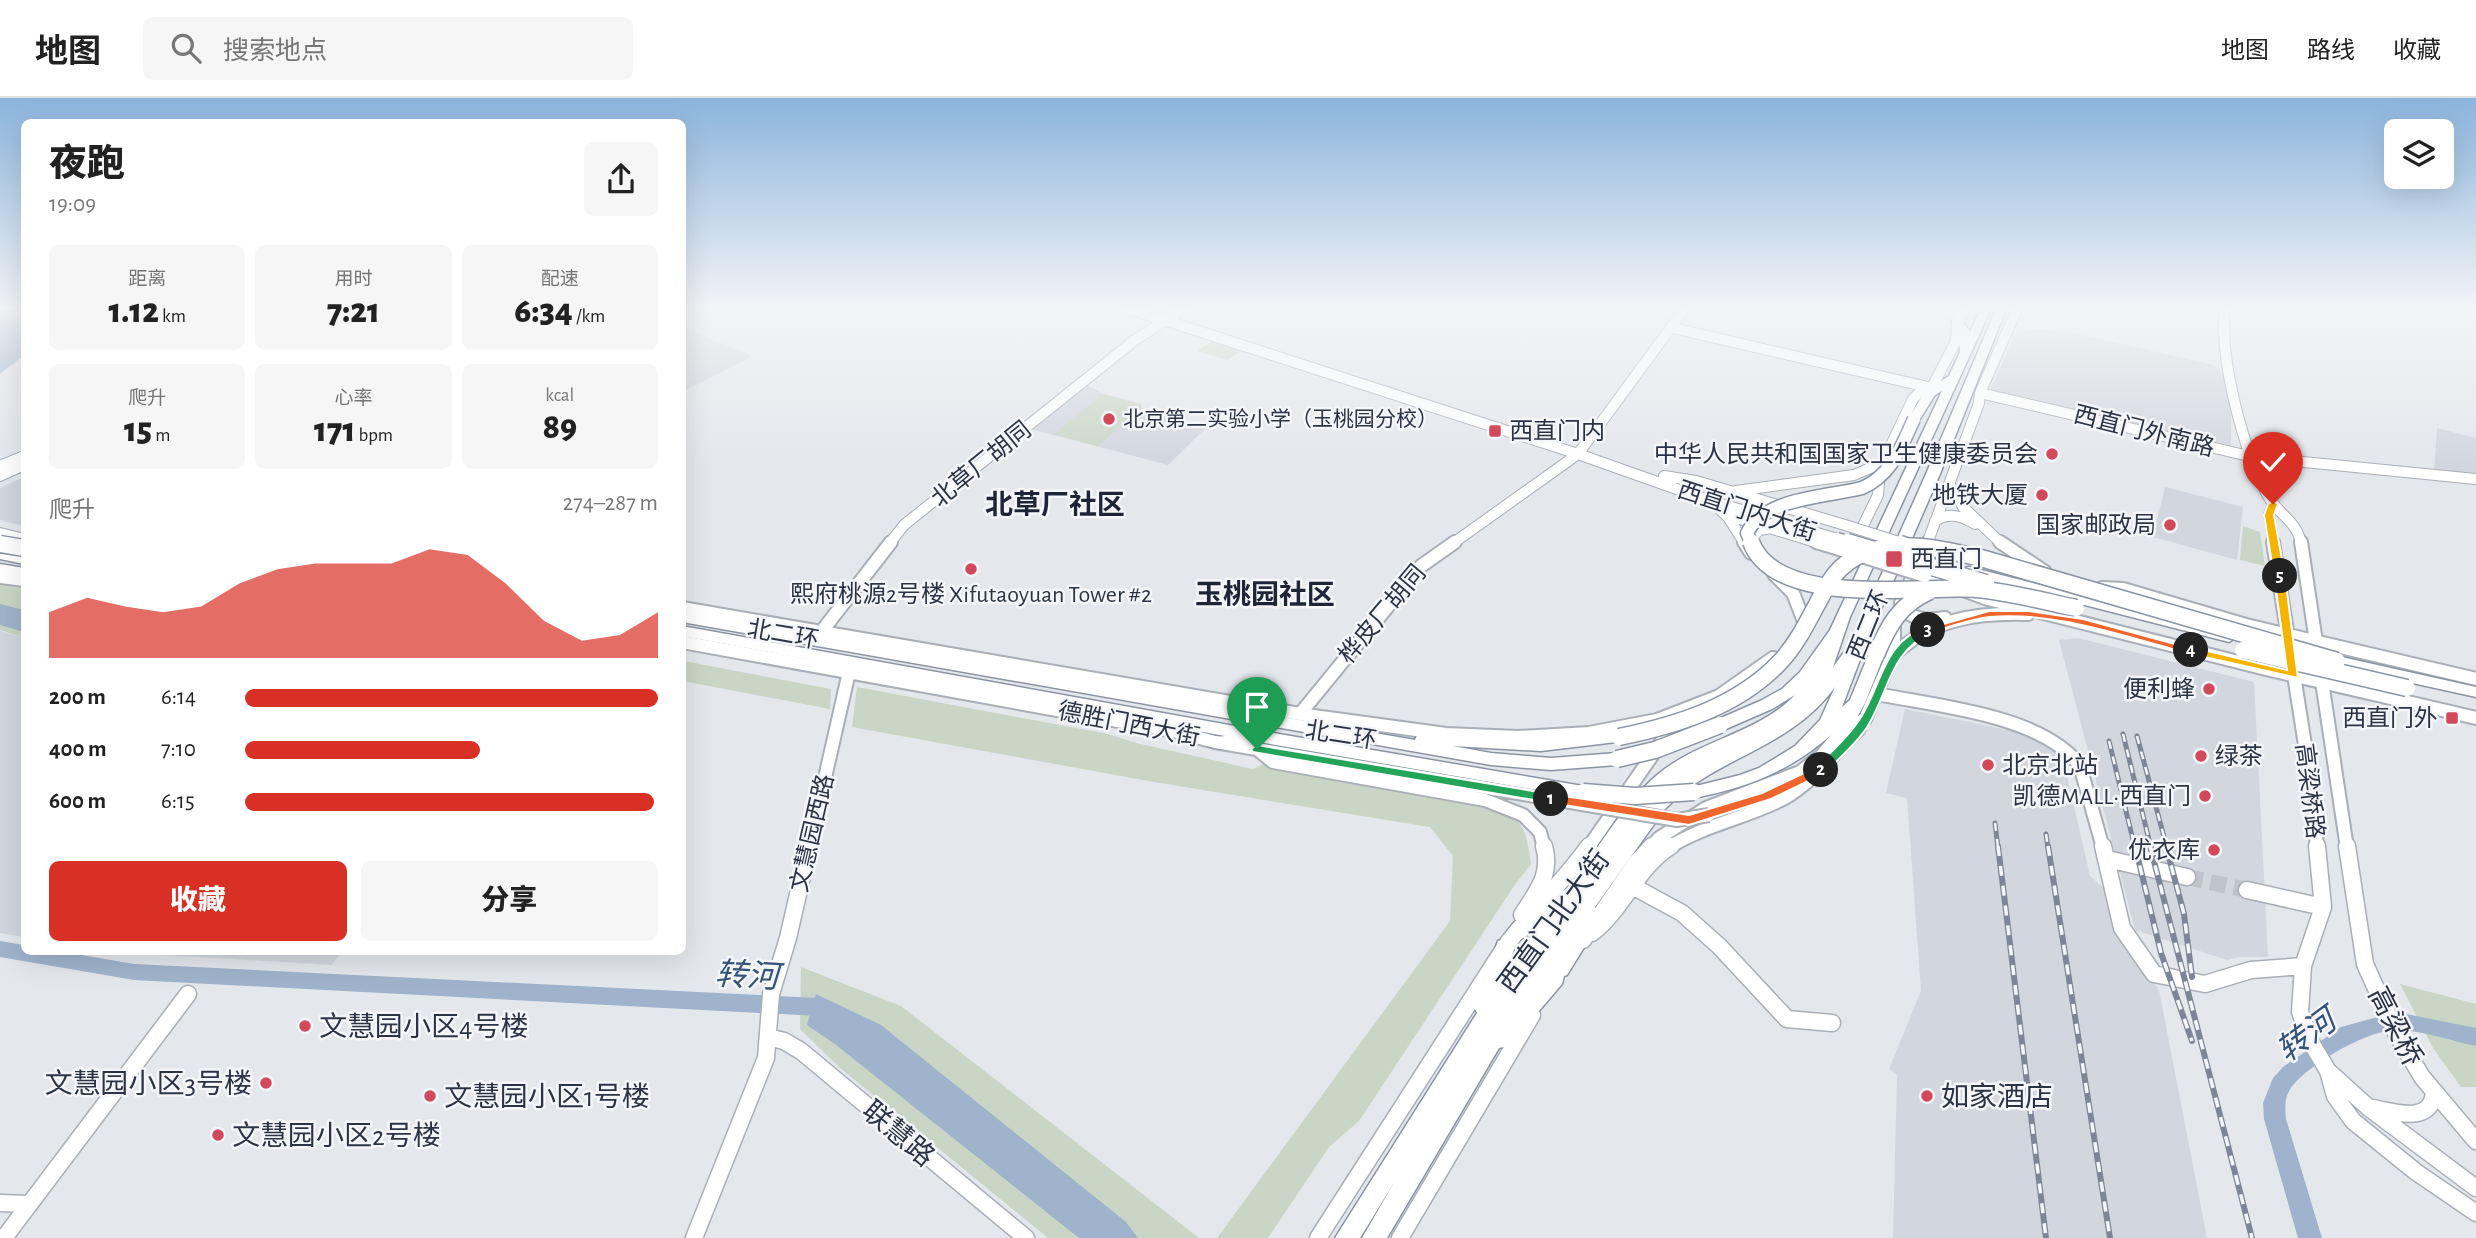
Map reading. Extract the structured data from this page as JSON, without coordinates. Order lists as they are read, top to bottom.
{
  "streets": {
    "highway": ["西二环", "北二环", "西直门北大街"],
    "street": [
      "西直门外南路",
      "北草厂胡同",
      "西直门内大街",
      "桦皮厂胡同",
      "德胜门西大街",
      "高梁桥路",
      "文慧园西路",
      "高梁桥",
      "联慧路"
    ]
  },
  "crossings": [
    ["北草厂胡同", "德胜门西大街"],
    ["西直门内大街", "桦皮厂胡同"],
    ["桦皮厂胡同", "北二环"],
    ["桦皮厂胡同", "德胜门西大街"],
    ["西二环", "北二环"],
    ["西二环", "西直门北大街"],
    ["北二环", "德胜门西大街"],
    ["北二环", "西直门北大街"],
    ["德胜门西大街", "文慧园西路"],
    ["高梁桥路", "高梁桥"]
  ],
  "districts": ["北草厂社区", "玉桃园社区"],
  "water": ["转河"],
  "places": {
    "other": [
      "北京第二实验小学（玉桃园分校）",
      "中华人民共和国国家卫生健康委员会",
      "地铁大厦",
      "国家邮政局",
      "熙府桃源2号楼 Xifutaoyuan Tower #2",
      "便利蜂",
      "绿茶",
      "北京北站",
      "凯德MALL•西直门",
      "优衣库",
      "文慧园小区4号楼",
      "文慧园小区3号楼",
      "文慧园小区1号楼",
      "如家酒店",
      "文慧园小区2号楼"
    ],
    "transit": ["西直门内", "西直门", "西直门外"]
  },
  "page": {
    "header": "地图",
    "search": "搜索地点",
    "nav": ["地图", "路线", "收藏"],
    "heading": ["夜跑", "19:09"],
    "stats": [
      ["距离", "1.12 km"],
      ["用时", "7:21"],
      ["配速", "6:34 /km"],
      ["爬升", "15 m"],
      ["心率", "171 bpm"],
      ["kcal", "89"]
    ],
    "chart": ["爬升", "274–287 m"],
    "pins": [
      "5",
      "3",
      "4",
      "2",
      "1"
    ],
    "list": [
      {
        "name": "200 m",
        "note": "6:14"
      },
      {
        "name": "400 m",
        "note": "7:10"
      },
      {
        "name": "600 m",
        "note": "6:15"
      }
    ],
    "buttons": ["收藏", "分享"]
  }
}
